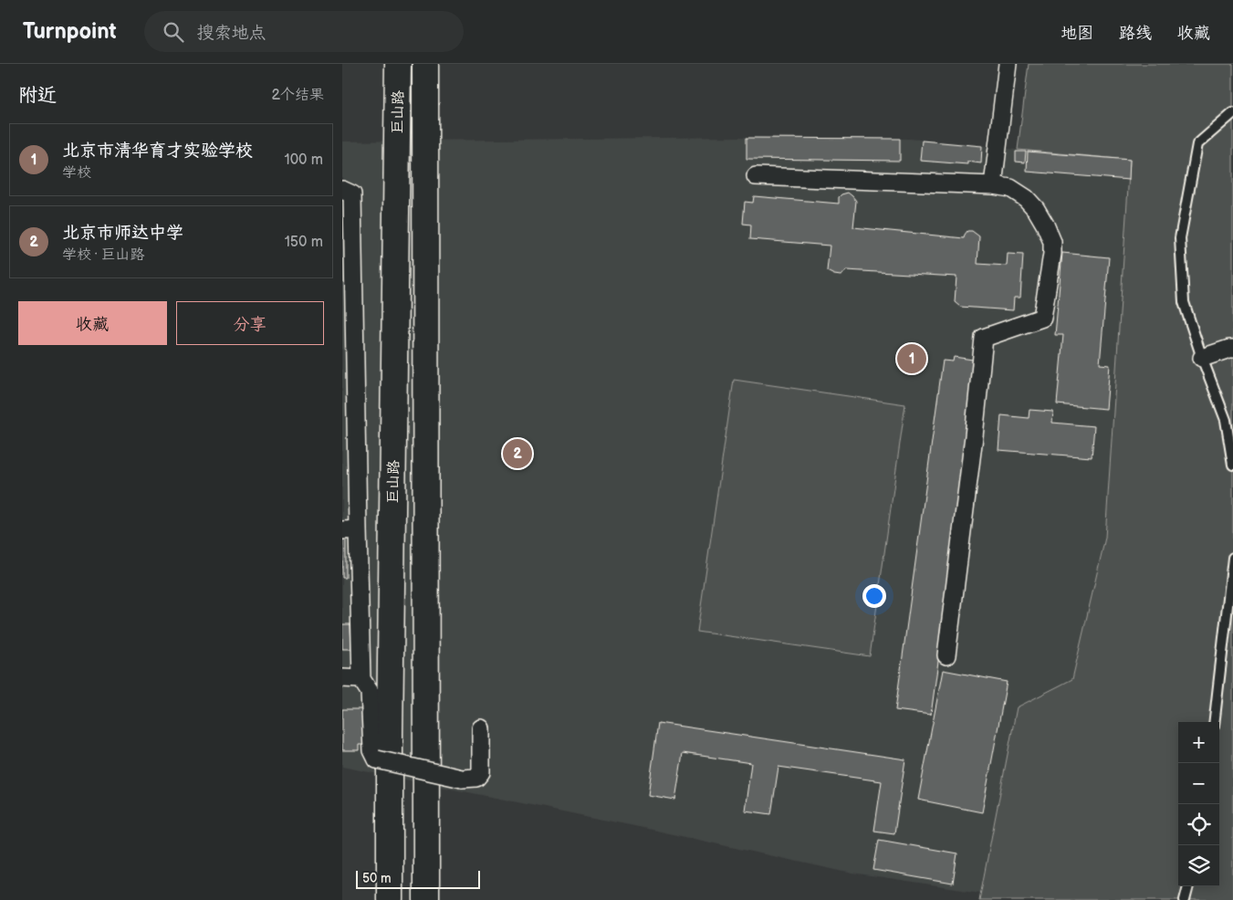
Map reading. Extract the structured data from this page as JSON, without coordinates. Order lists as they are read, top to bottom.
{
  "streets": {
    "main road": ["巨山路"]
  },
  "scale_bar": "50 m",
  "page": {
    "header": "Turnpoint",
    "search": "搜索地点",
    "nav": ["地图", "路线", "收藏"],
    "heading": ["附近", "2个结果"],
    "list": [
      {
        "mark": "1",
        "name": "北京市清华育才实验学校",
        "note": "学校",
        "value": "100 m"
      },
      {
        "mark": "2",
        "name": "北京市师达中学",
        "note": "学校 · 巨山路",
        "value": "150 m"
      }
    ],
    "buttons": ["收藏", "分享"],
    "pins": ["1", "2"],
    "map_buttons": ["+", "−"],
    "scale": "50 m"
  }
}
